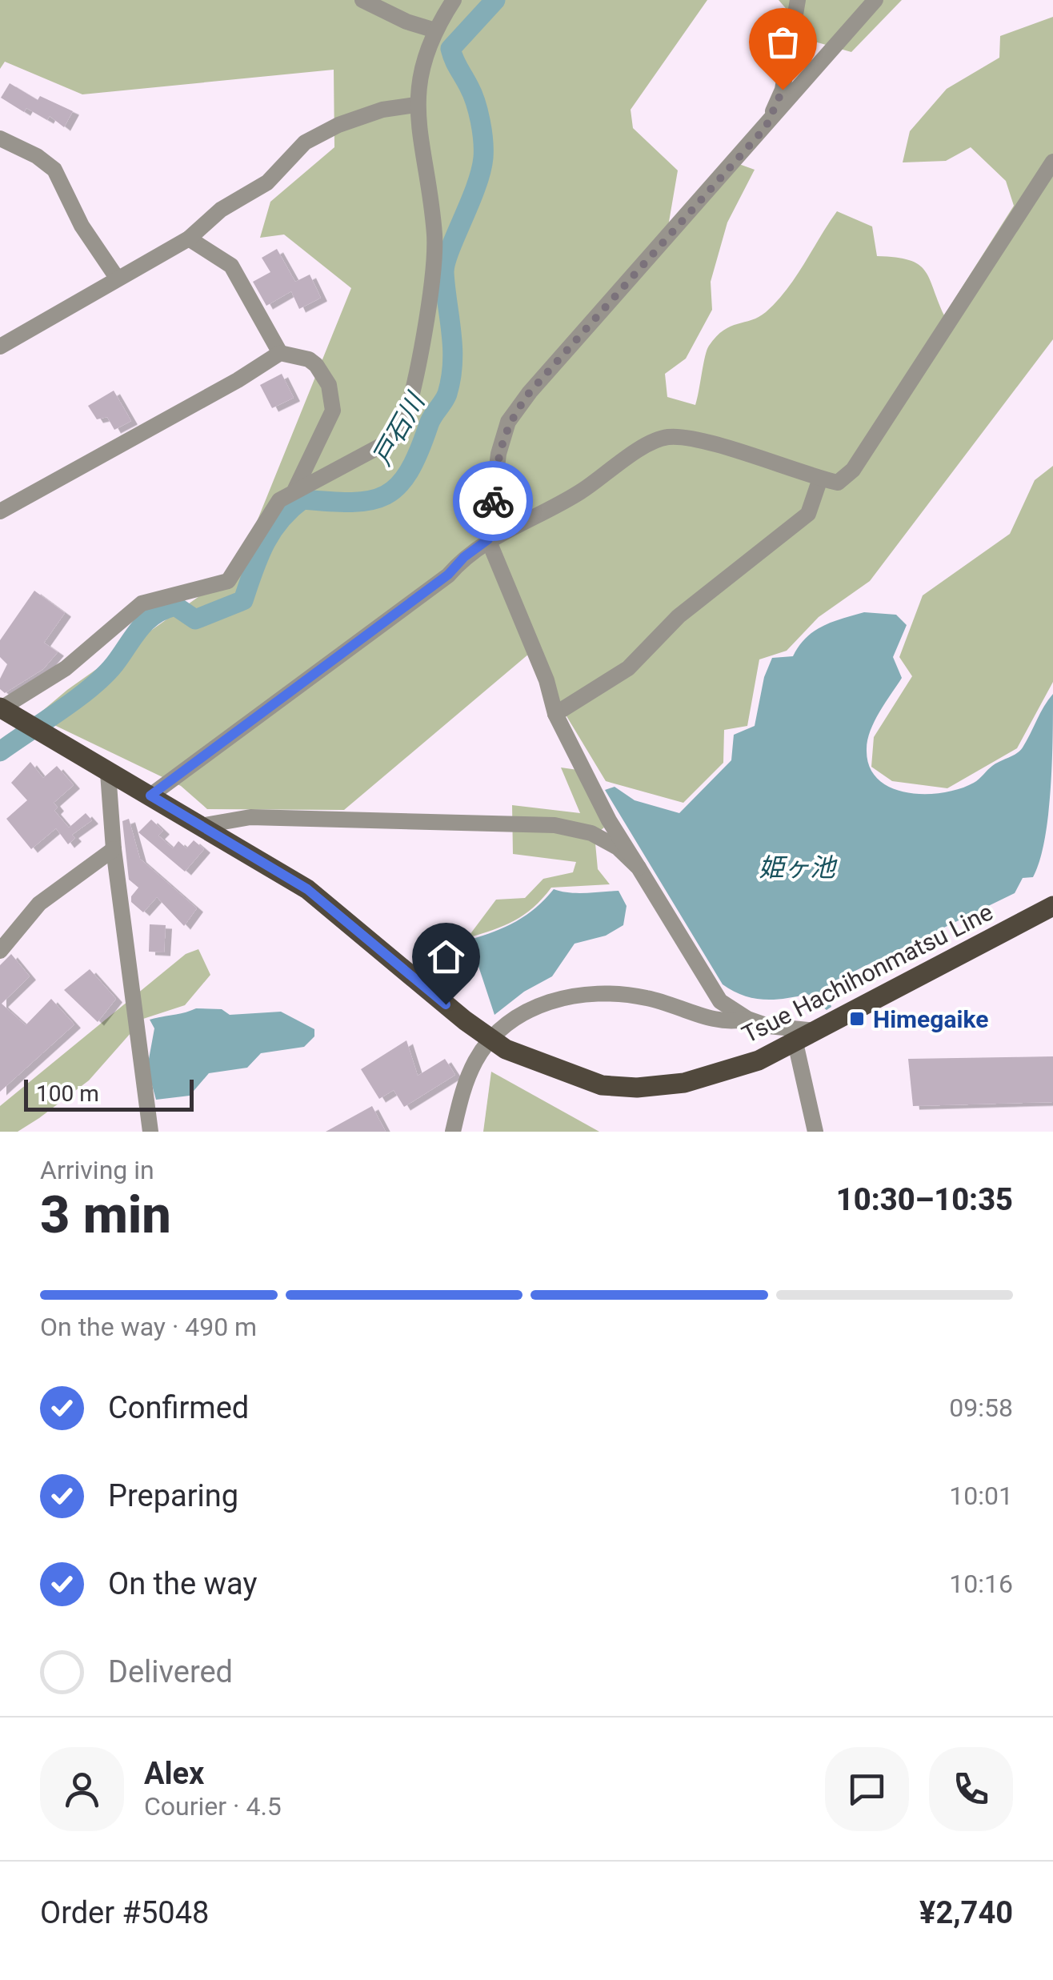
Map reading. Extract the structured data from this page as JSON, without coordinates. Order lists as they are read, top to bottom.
{
  "streets": {
    "main road": ["Tsue Hachihonmatsu Line"]
  },
  "water": ["戸石川", "姫ヶ池"],
  "places": {
    "transit": ["Himegaike"]
  },
  "scale_bar": "100 m",
  "page": {
    "scale": "100 m",
    "heading": ["3 min", "Arriving in", "10:30–10:35"],
    "panel": [
      "Alex",
      "Courier · 4.5",
      "Order #5048",
      "¥2,740"
    ],
    "bar": "On the way · 490 m",
    "list": [
      ["Confirmed", "09:58"],
      ["Preparing", "10:01"],
      ["On the way", "10:16"],
      "Delivered"
    ]
  }
}
